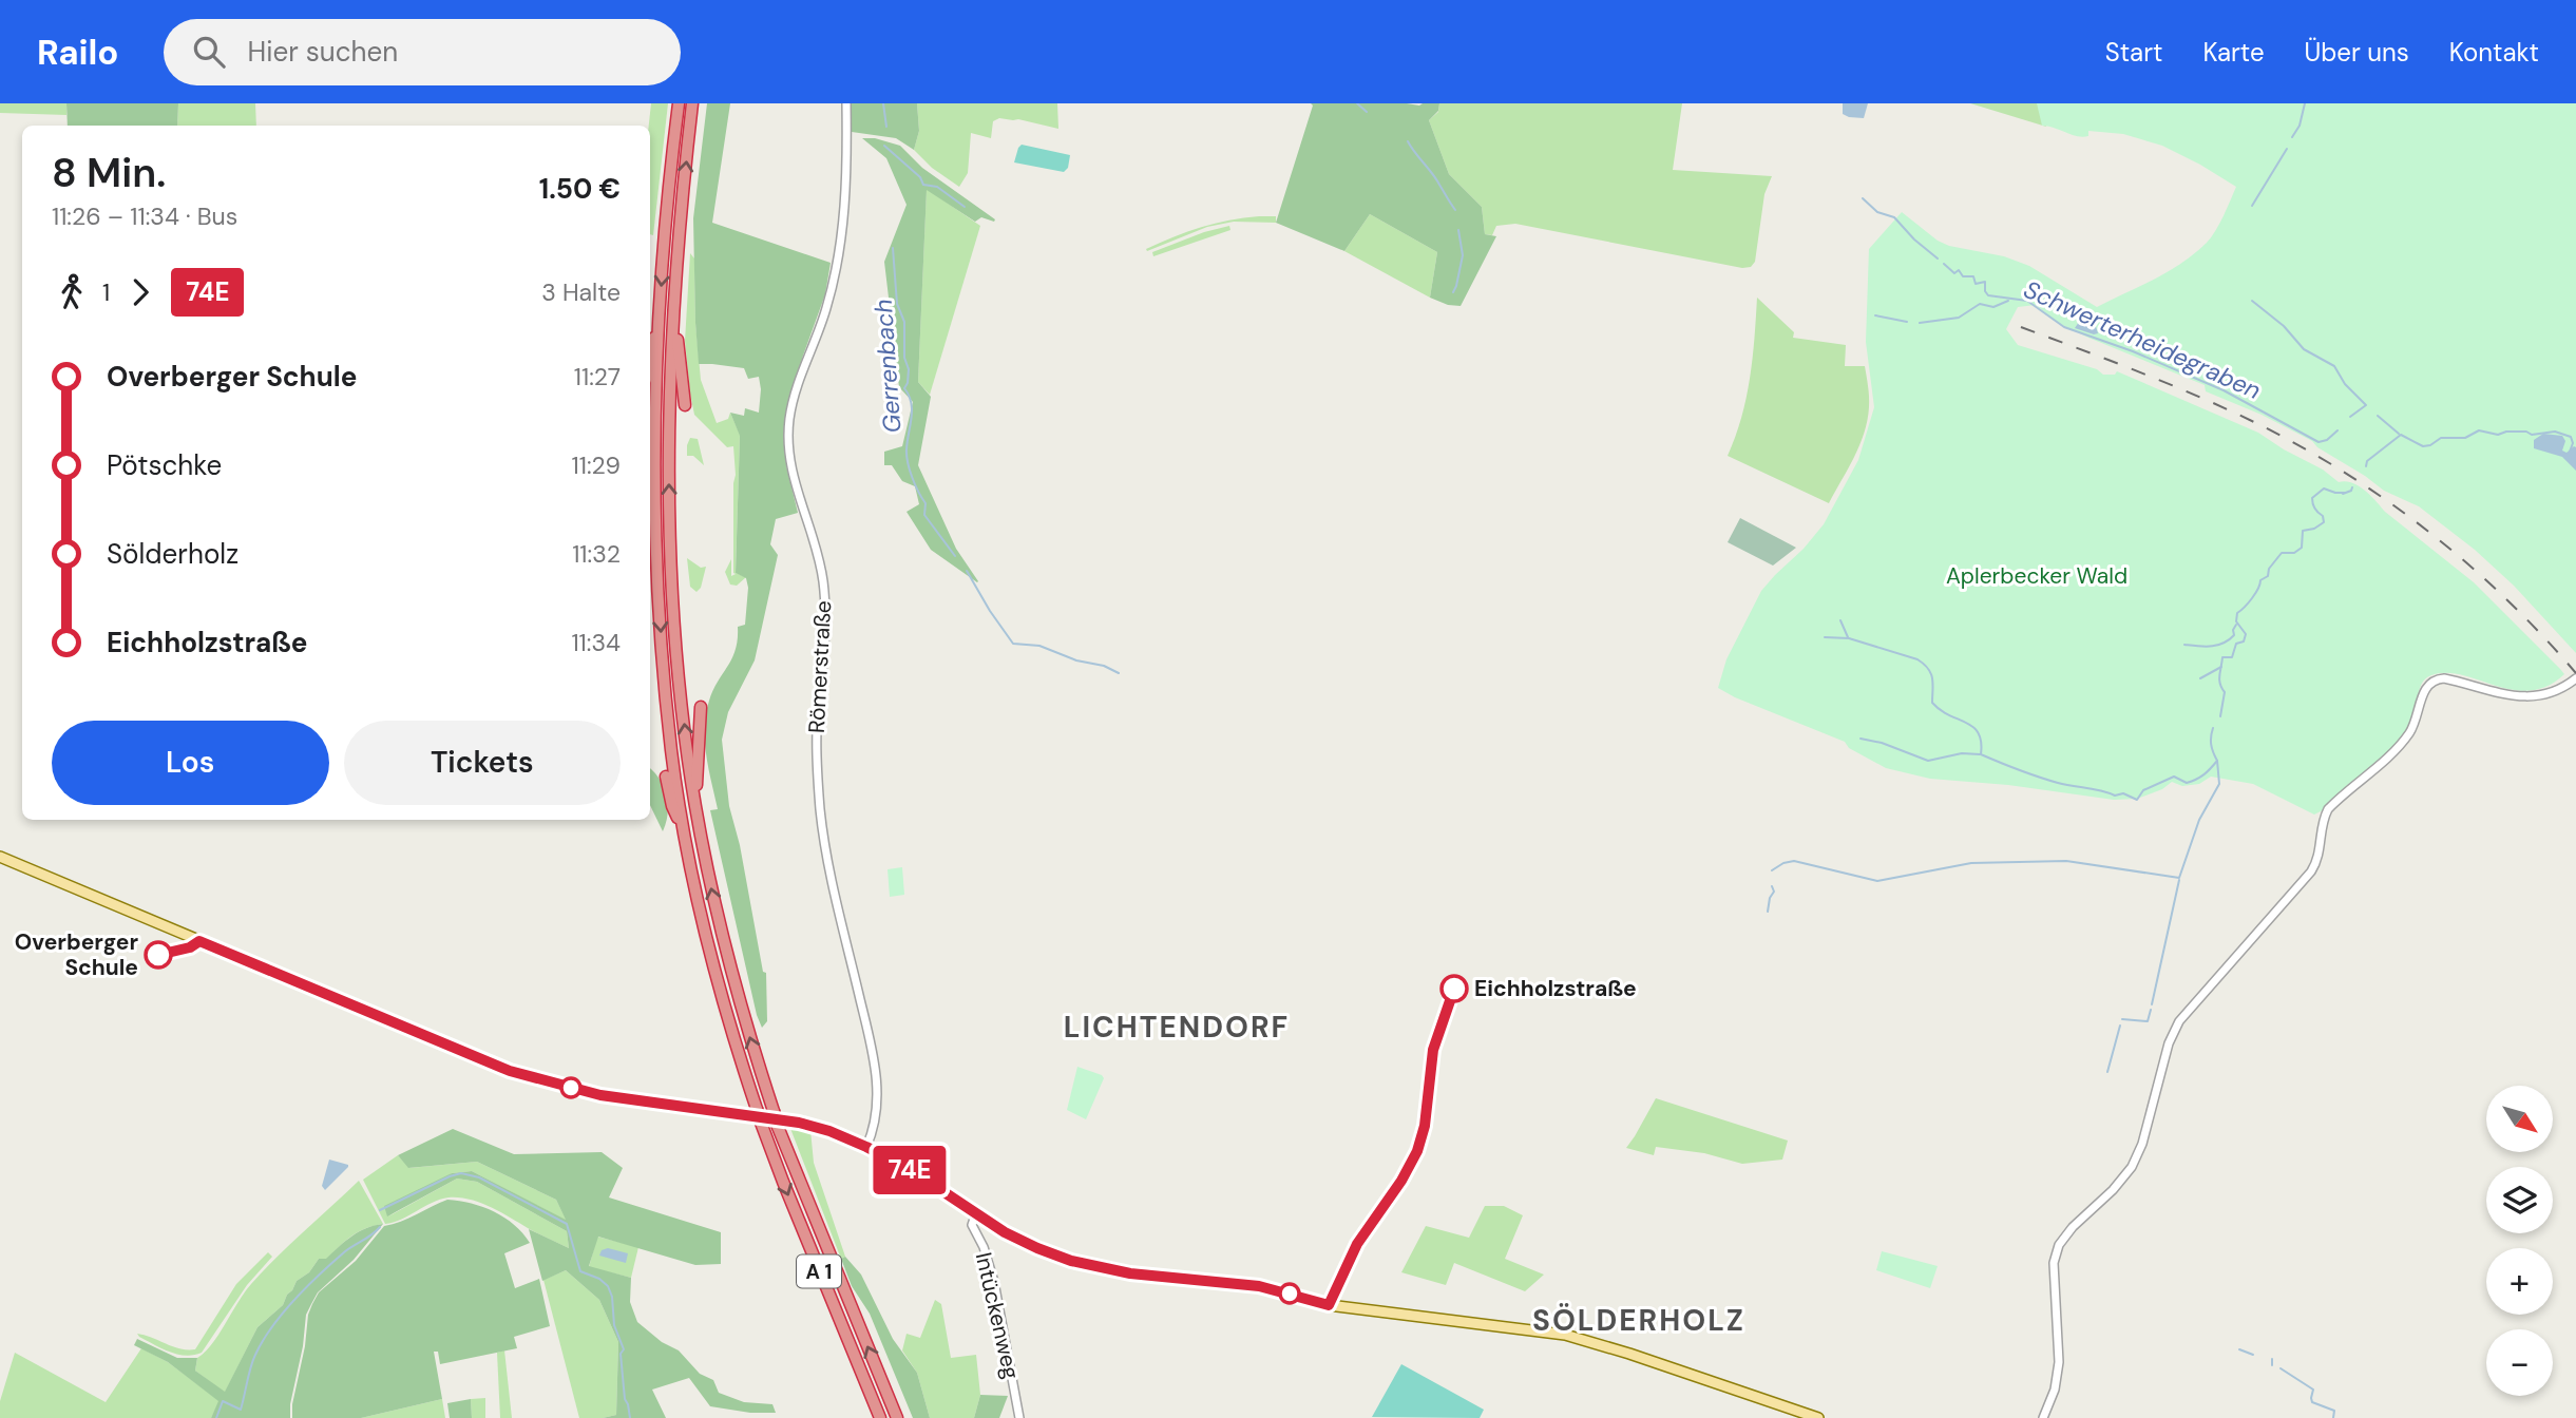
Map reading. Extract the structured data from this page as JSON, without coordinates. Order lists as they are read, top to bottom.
{
  "streets": {
    "highway": ["A 1"],
    "street": ["Römerstraße", "Intückenweg"]
  },
  "districts": ["LICHTENDORF", "SÖLDERHOLZ"],
  "water": ["Schwerterheidegraben", "Gerrenbach"],
  "parks": ["Aplerbecker Wald"],
  "places": ["Overberger Schule", "Eichholzstraße"],
  "lines": ["bus line 74E"],
  "north": "bottom right",
  "page": {
    "header": "Railo",
    "search": "Hier suchen",
    "nav": [
      "Start",
      "Karte",
      "Über uns",
      "Kontakt"
    ],
    "on_map": "74E",
    "heading": ["8 Min.", "11:26 – 11:34 · Bus", "1.50 €"],
    "legs": ["1", "74E", "3 Halte"],
    "list": [
      {
        "name": "Overberger Schule",
        "value": "11:27"
      },
      {
        "name": "Pötschke",
        "value": "11:29"
      },
      {
        "name": "Sölderholz",
        "value": "11:32"
      },
      {
        "name": "Eichholzstraße",
        "value": "11:34"
      }
    ],
    "buttons": ["Los", "Tickets"],
    "map_buttons": ["+", "−"]
  }
}
